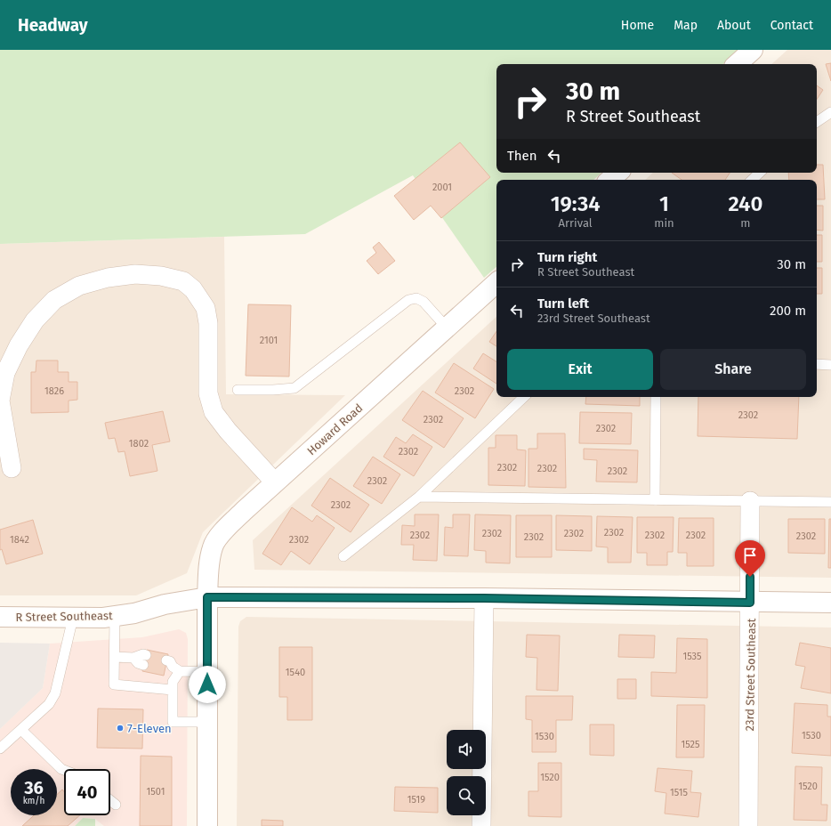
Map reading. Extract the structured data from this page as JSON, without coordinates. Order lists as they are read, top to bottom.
{
  "streets": {
    "street": ["Howard Road", "R Street Southeast", "23rd Street Southeast"]
  },
  "crossings": [
    ["Howard Road", "R Street Southeast"],
    ["R Street Southeast", "23rd Street Southeast"]
  ],
  "places": ["7-Eleven"],
  "house_numbers": [
    "2001",
    "2101",
    "1826",
    "2302",
    "2302",
    "2302",
    "2302",
    "1802",
    "2302",
    "2302",
    "2302",
    "2302",
    "2302",
    "2302",
    "2302",
    "2302",
    "2302",
    "2302",
    "2302",
    "2302",
    "2302",
    "2302",
    "1842",
    "2302",
    "1535",
    "1540",
    "1530",
    "1530",
    "1525",
    "1520",
    "1520",
    "1501",
    "1515",
    "1519"
  ],
  "page": {
    "header": "Headway",
    "nav": [
      "Home",
      "Map",
      "About",
      "Contact"
    ],
    "turn": ["30 m", "R Street Southeast"],
    "then": "Then",
    "eta": [
      "19:34",
      "Arrival",
      "1",
      "min",
      "240",
      "m"
    ],
    "list": [
      {
        "name": "Turn right",
        "note": "R Street Southeast",
        "value": "30 m"
      },
      {
        "name": "Turn left",
        "note": "23rd Street Southeast",
        "value": "200 m"
      }
    ],
    "buttons": ["Exit", "Share"],
    "speed": "36 km/h",
    "limit": "40"
  }
}
